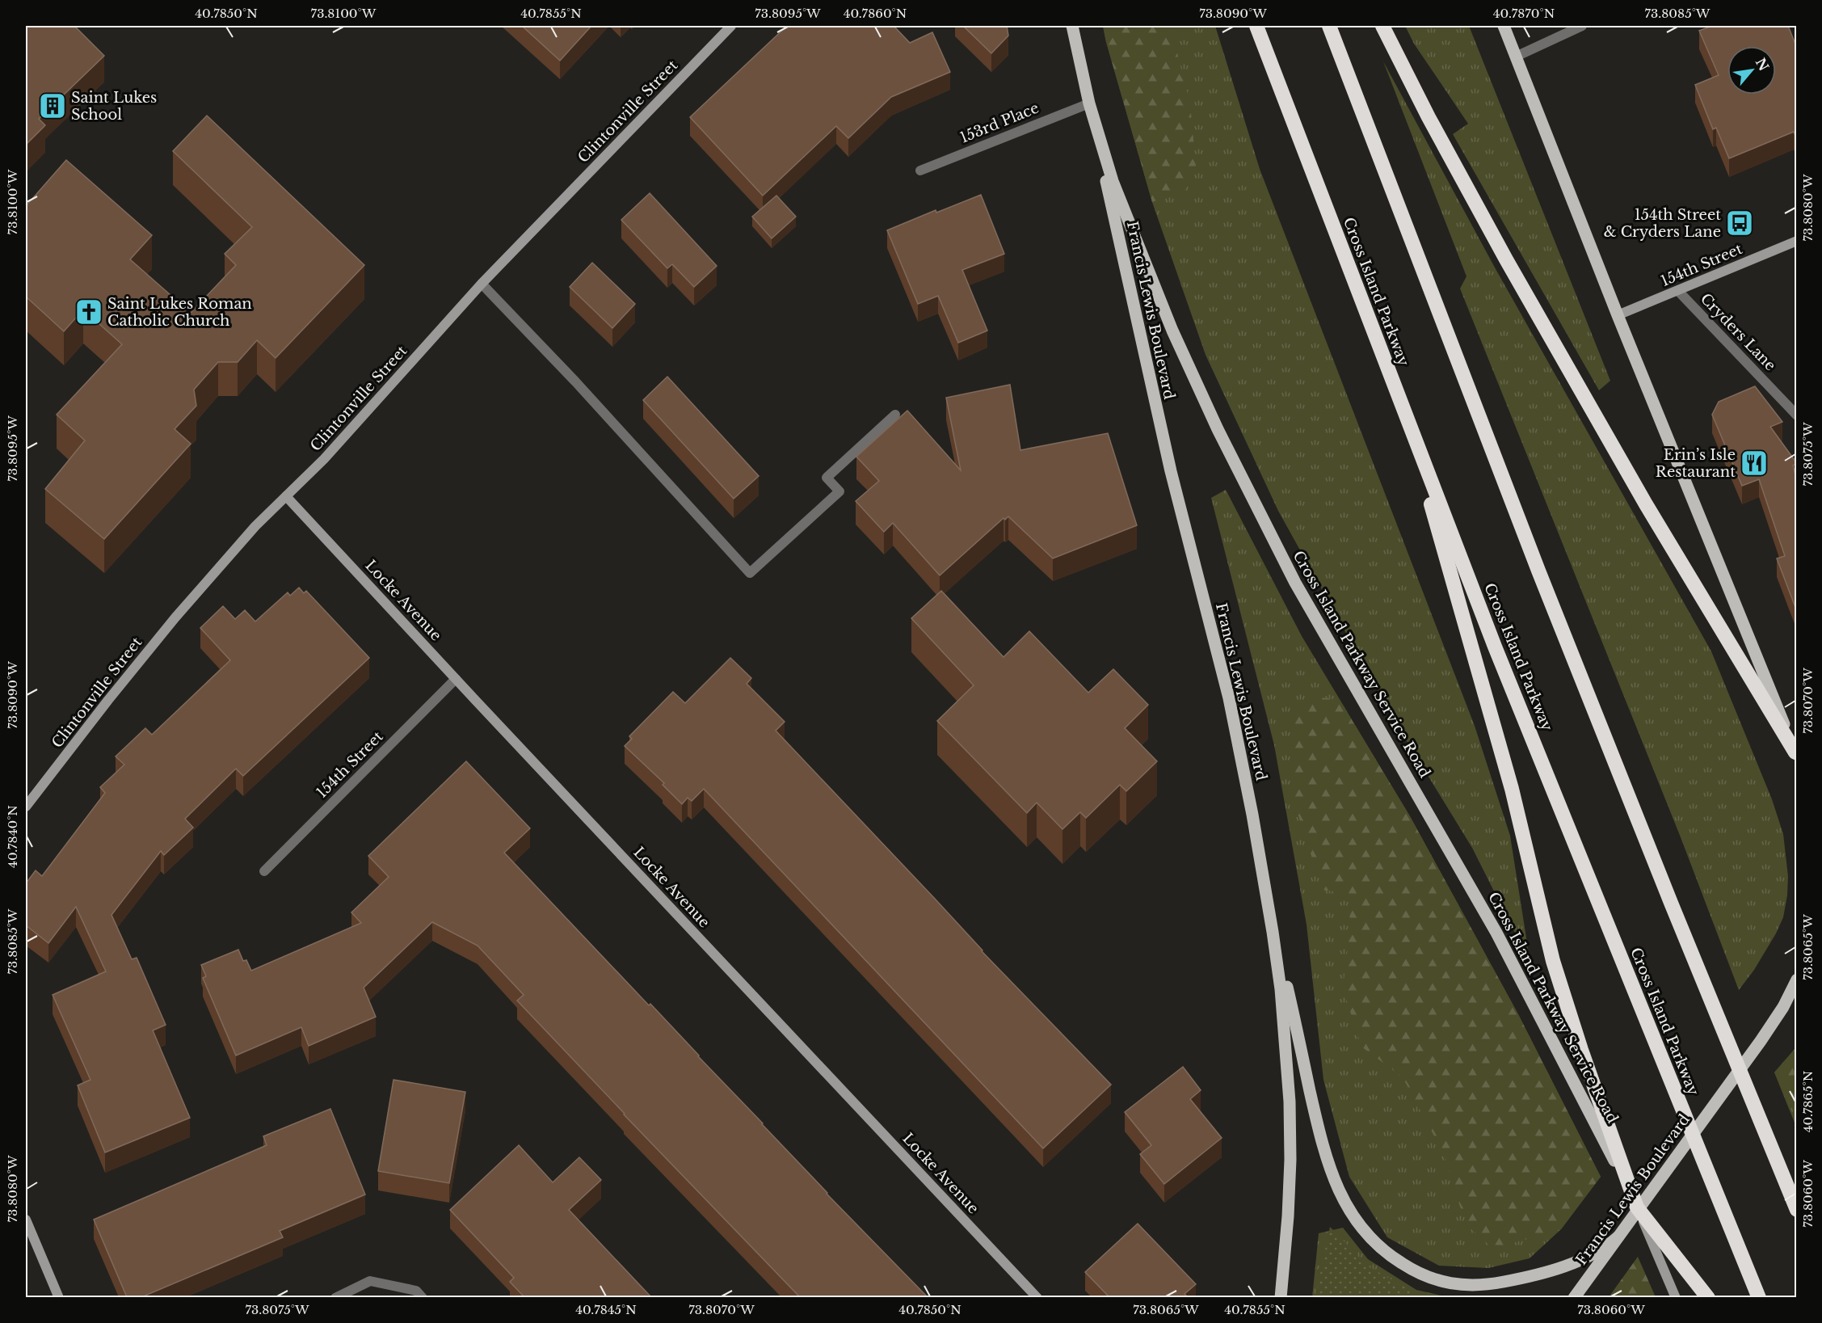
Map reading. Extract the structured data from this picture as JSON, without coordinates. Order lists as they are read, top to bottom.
{
  "streets": {
    "highway": ["Cross Island Parkway"],
    "main road": ["Francis Lewis Boulevard", "Cross Island Parkway Service Road"],
    "street": [
      "Clintonville Street",
      "153rd Place",
      "154th Street",
      "Cryders Lane",
      "Locke Avenue"
    ]
  },
  "crossings": [
    ["Clintonville Street", "Locke Avenue"],
    ["153rd Place", "Francis Lewis Boulevard"],
    ["153rd Place", "Cross Island Parkway Service Road"],
    ["154th Street", "Cryders Lane"],
    ["154th Street", "Locke Avenue"],
    ["Francis Lewis Boulevard", "Cross Island Parkway Service Road"]
  ],
  "places": {
    "building": ["Saint Lukes School"],
    "bus stop": ["154th Street & Cryders Lane"],
    "church": ["Saint Lukes Roman Catholic Church"],
    "restaurant": ["Erin’s Isle Restaurant"]
  },
  "north": "top right",
  "coordinates": [
    "40.7850°N",
    "73.8100°W",
    "40.7855°N",
    "73.8095°W",
    "40.7860°N",
    "73.8090°W",
    "40.7870°N",
    "73.8085°W",
    "73.8080°W",
    "73.8075°W",
    "73.8070°W",
    "40.7840°N",
    "73.8065°W",
    "40.7865°N",
    "73.8060°W",
    "40.7845°N"
  ]
}
